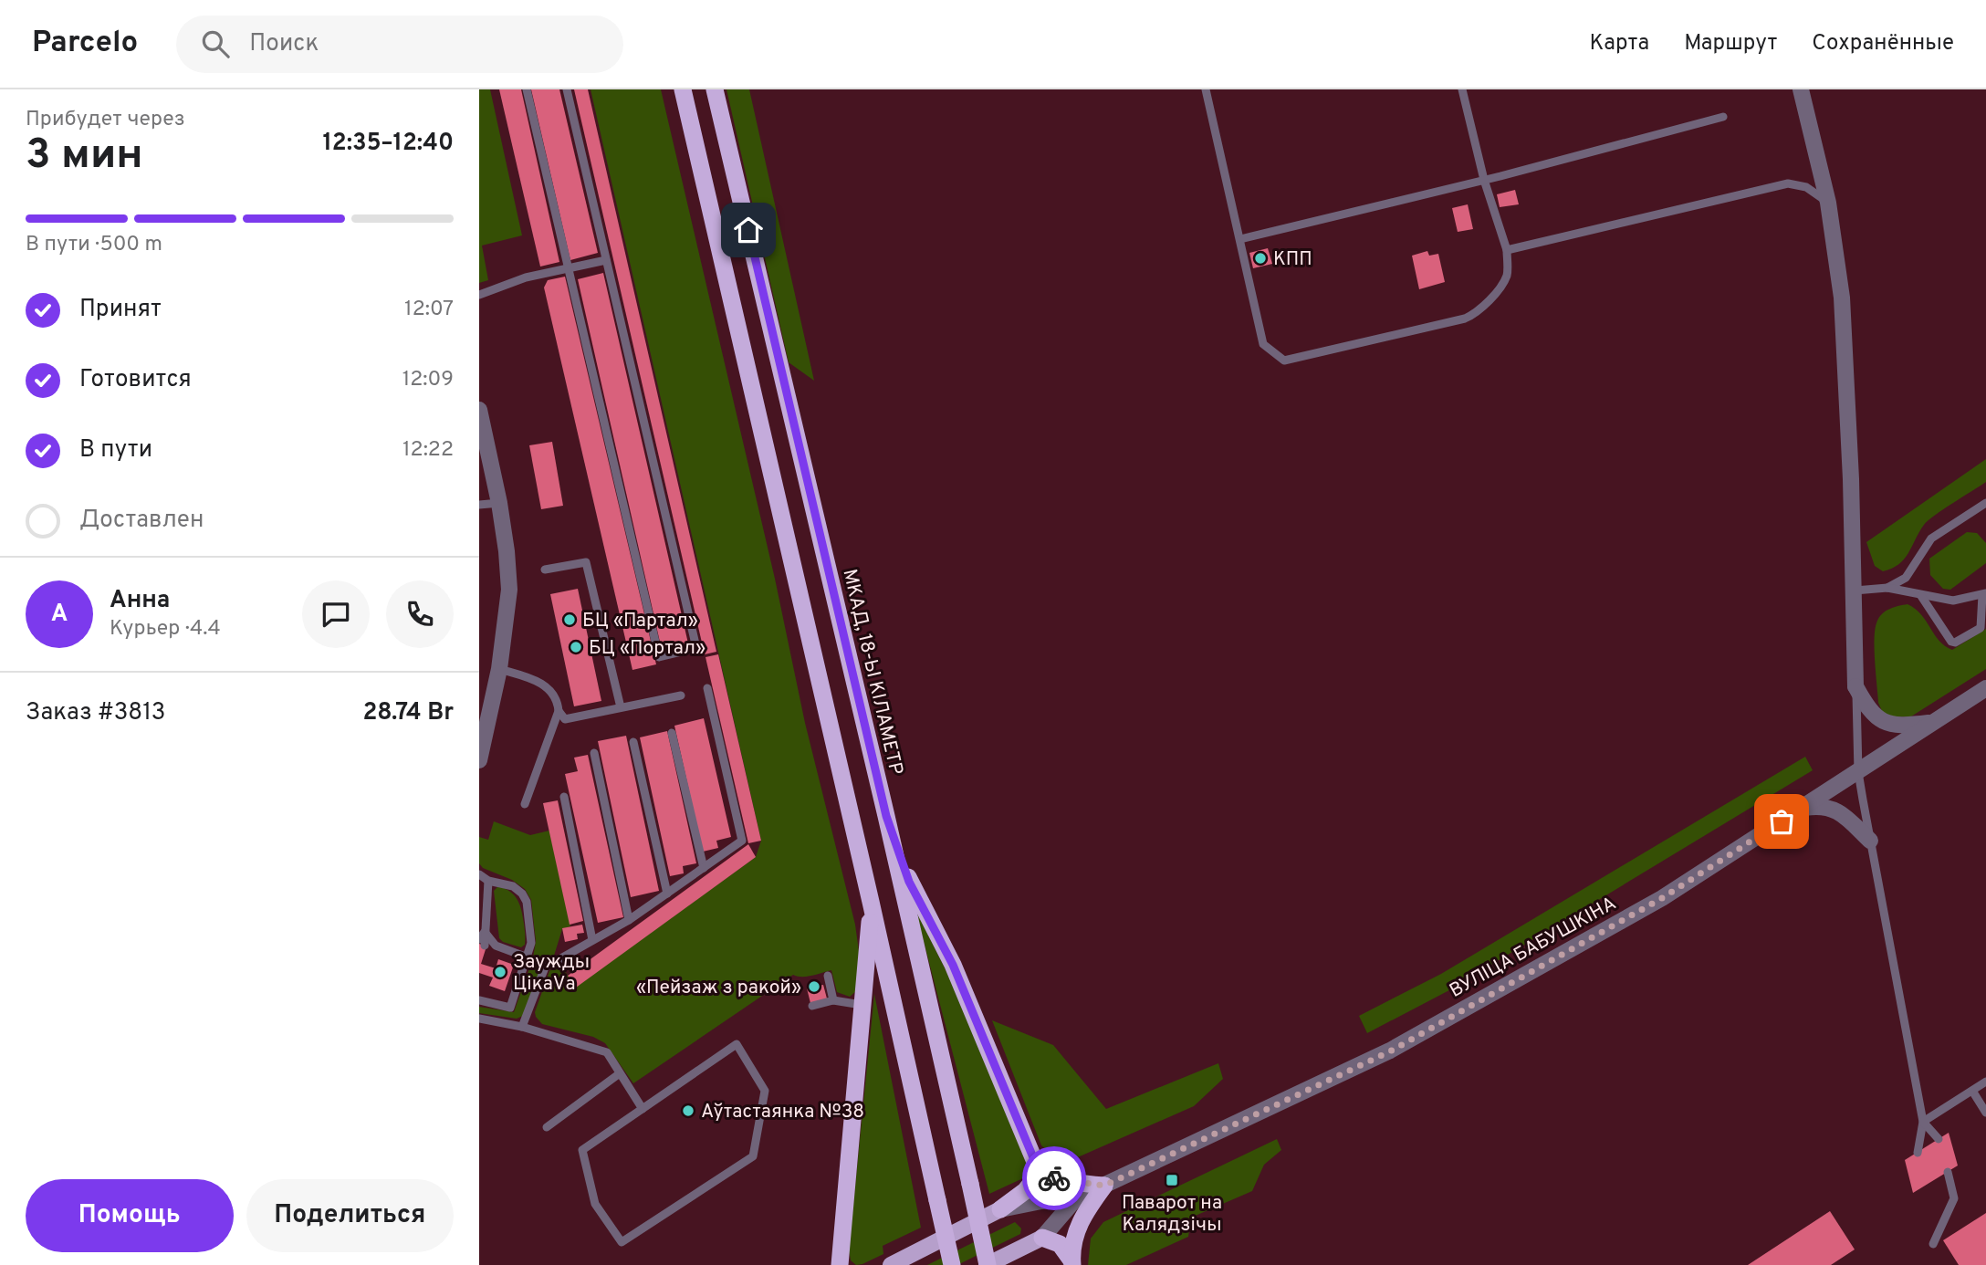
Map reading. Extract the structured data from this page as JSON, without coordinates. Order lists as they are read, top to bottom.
{
  "streets": {
    "highway": ["МКАД, 18-Ы КІЛАМЕТР"],
    "street": ["ВУЛІЦА БАБУШКІНА"]
  },
  "places": {
    "other": [
      "КПП",
      "БЦ «Партал»",
      "БЦ «Портал»",
      "Заужды ЦікаVа",
      "«Пейзаж з ракой»",
      "Аўтастаянка №38"
    ],
    "transit": ["Паварот на Калядзічы"]
  },
  "page": {
    "header": "Parcelo",
    "search": "Поиск",
    "nav": ["Карта", "Маршрут", "Сохранённые"],
    "heading": ["3 мин", "Прибудет через", "12:35–12:40"],
    "panel": [
      "Анна",
      "Курьер · 4.4",
      "Заказ #3813",
      "28.74 Br"
    ],
    "bar": "В пути · 500 m",
    "list": [
      ["Принят", "12:07"],
      ["Готовится", "12:09"],
      ["В пути", "12:22"],
      "Доставлен"
    ],
    "round": "А",
    "buttons": ["Помощь", "Поделиться"]
  }
}
